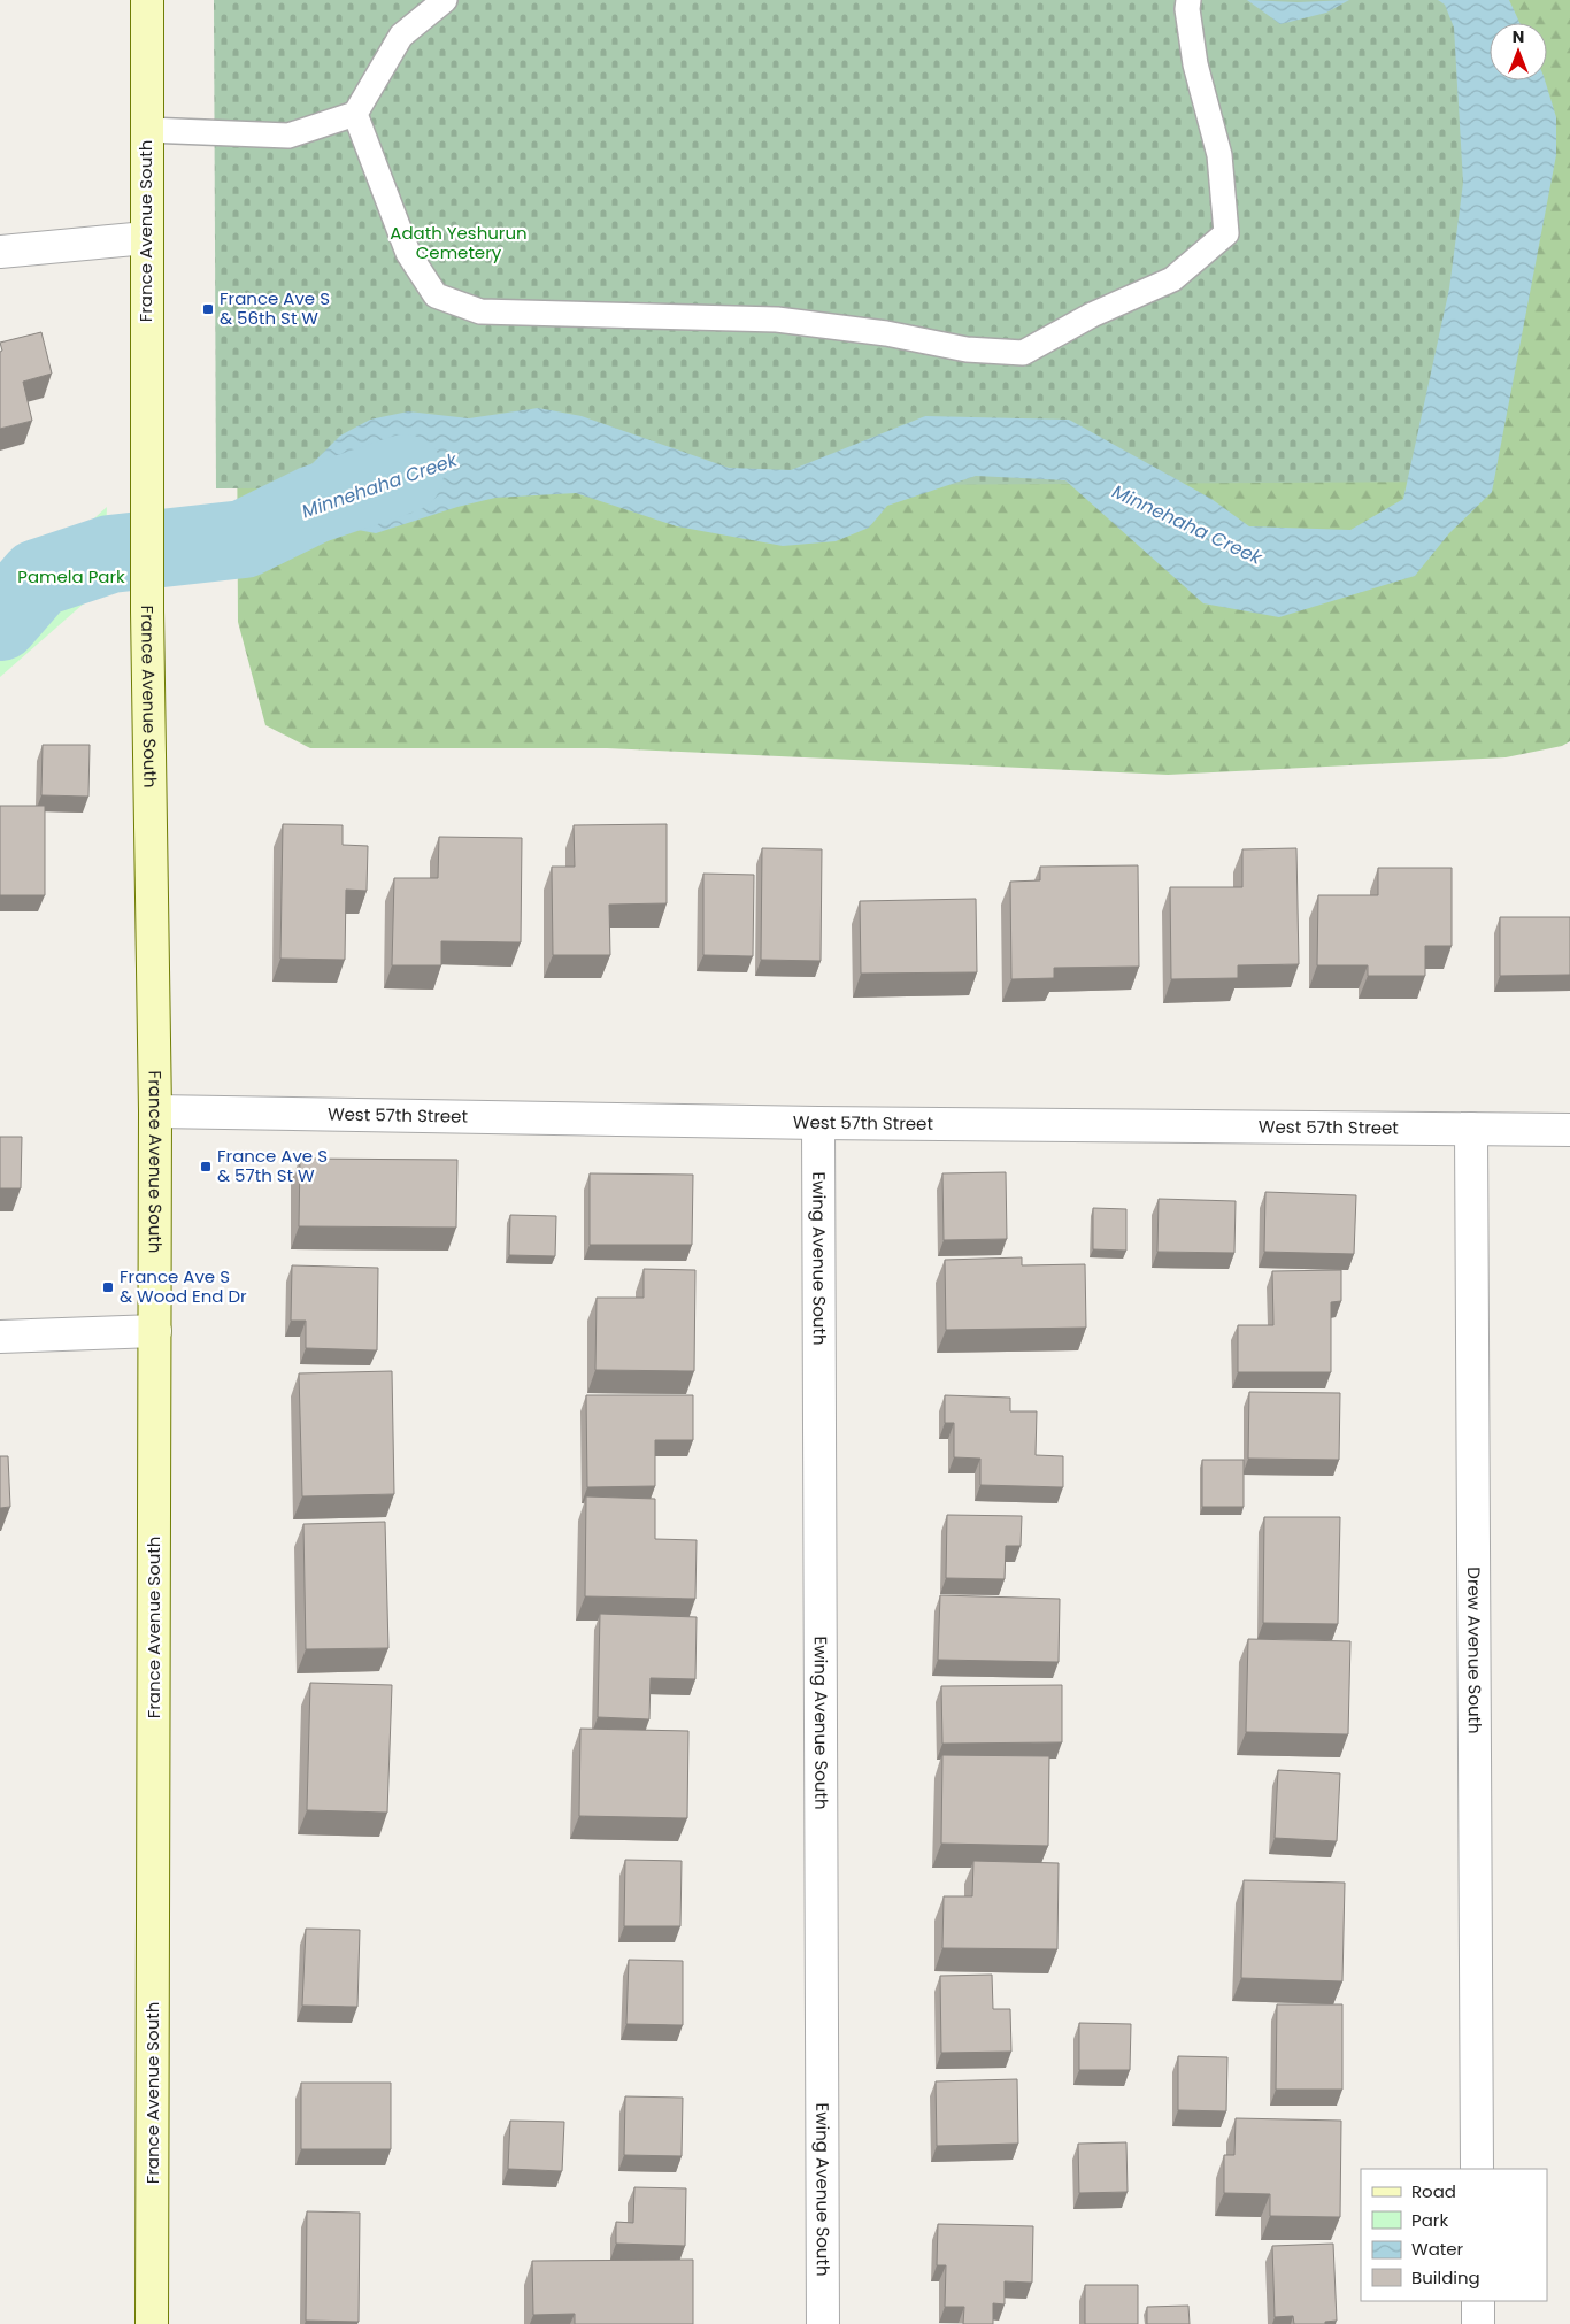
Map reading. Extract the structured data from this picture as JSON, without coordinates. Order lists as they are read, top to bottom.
{
  "streets": {
    "main road": ["France Avenue South"],
    "street": ["West 57th Street", "Ewing Avenue South", "Drew Avenue South"]
  },
  "crossings": [
    ["France Avenue South", "West 57th Street"],
    ["West 57th Street", "Ewing Avenue South"],
    ["West 57th Street", "Drew Avenue South"]
  ],
  "water": ["Minnehaha Creek"],
  "parks": ["Adath Yeshurun Cemetery", "Pamela Park"],
  "places": {
    "transit": ["France Ave S & 56th St W", "France Ave S & 57th St W", "France Ave S & Wood End Dr"]
  },
  "legend": [
    "Road",
    "Park",
    "Water",
    "Building"
  ],
  "north": "top"
}
